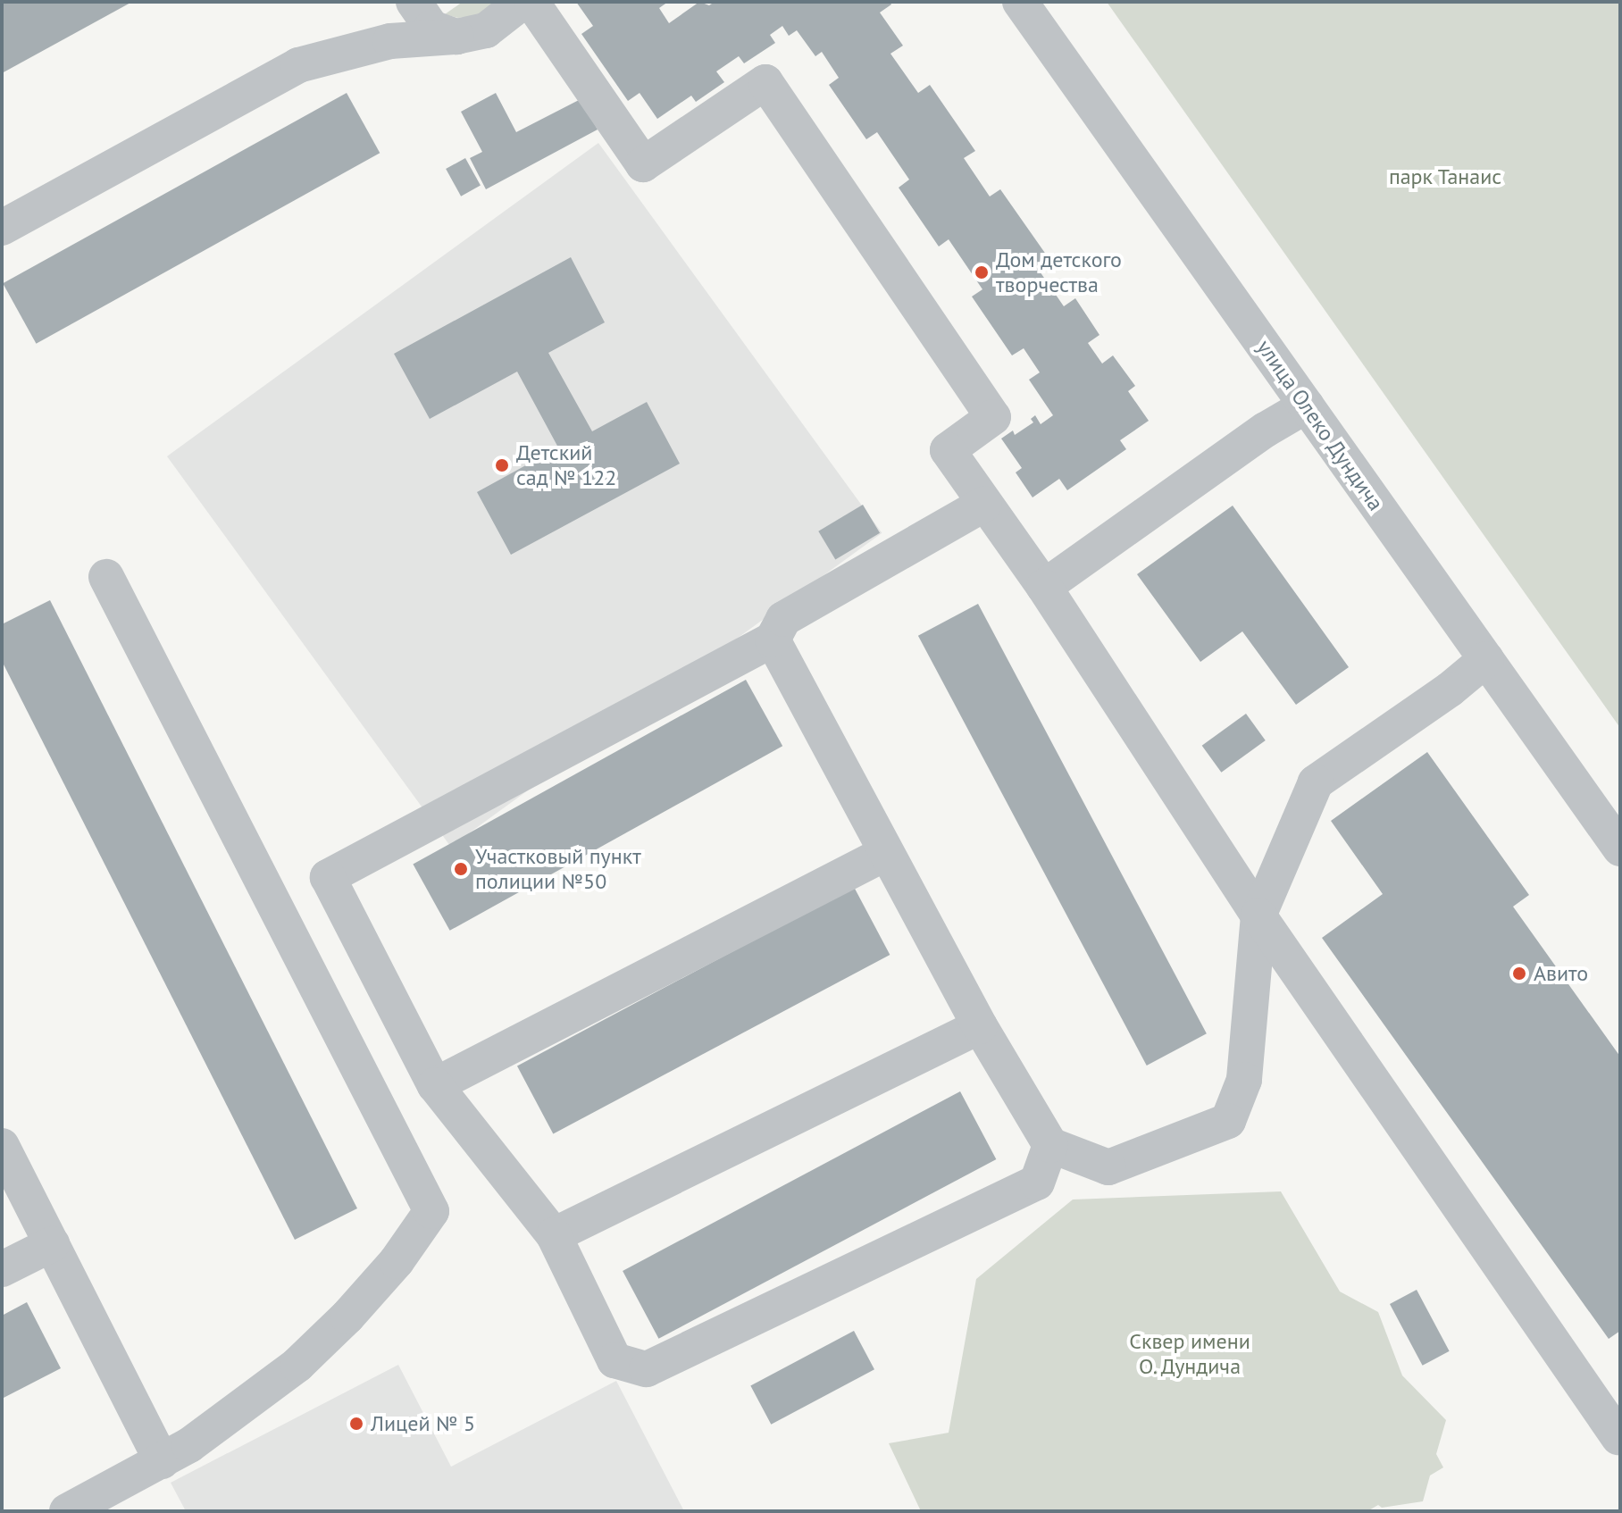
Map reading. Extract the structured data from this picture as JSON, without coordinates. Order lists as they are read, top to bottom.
{
  "streets": {
    "street": ["улица Олеко Дундича"]
  },
  "parks": ["парк Танаис", "Сквер имени О. Дундича"],
  "places": [
    "Дом детского творчества",
    "Детский сад № 122",
    "Участковый пункт полиции №50",
    "Авито",
    "Лицей № 5"
  ]
}
